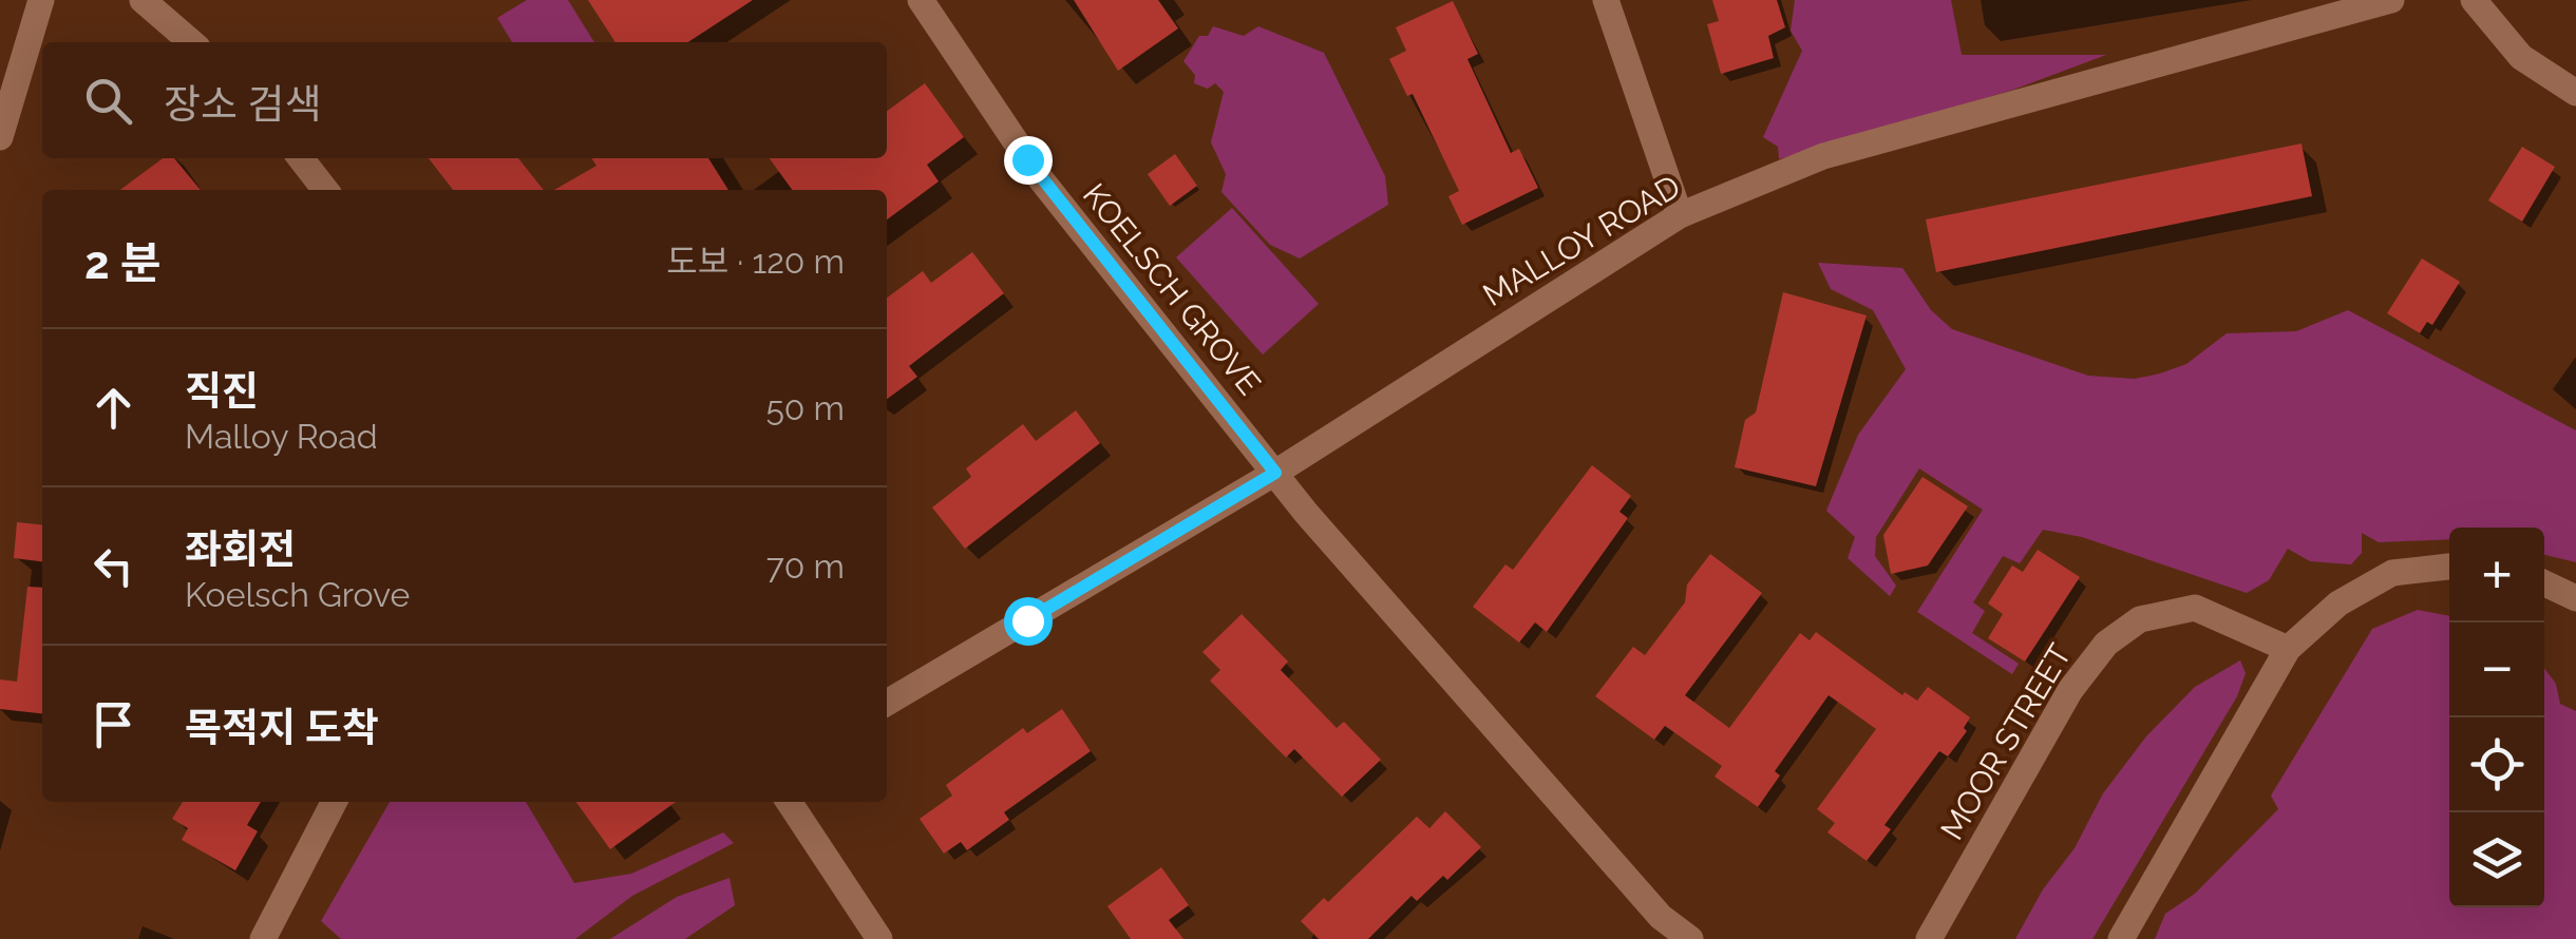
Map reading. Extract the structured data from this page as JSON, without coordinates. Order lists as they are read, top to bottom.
{
  "streets": {
    "street": ["MALLOY ROAD", "KOELSCH GROVE", "MOOR STREET"]
  },
  "crossings": [
    ["MALLOY ROAD", "KOELSCH GROVE"]
  ],
  "page": {
    "search": "장소 검색",
    "heading": ["2 분", "도보 · 120 m"],
    "list": [
      ["직진", "Malloy Road", "50 m"],
      ["좌회전", "Koelsch Grove", "70 m"],
      "목적지 도착"
    ],
    "map_buttons": ["+", "−"]
  }
}
